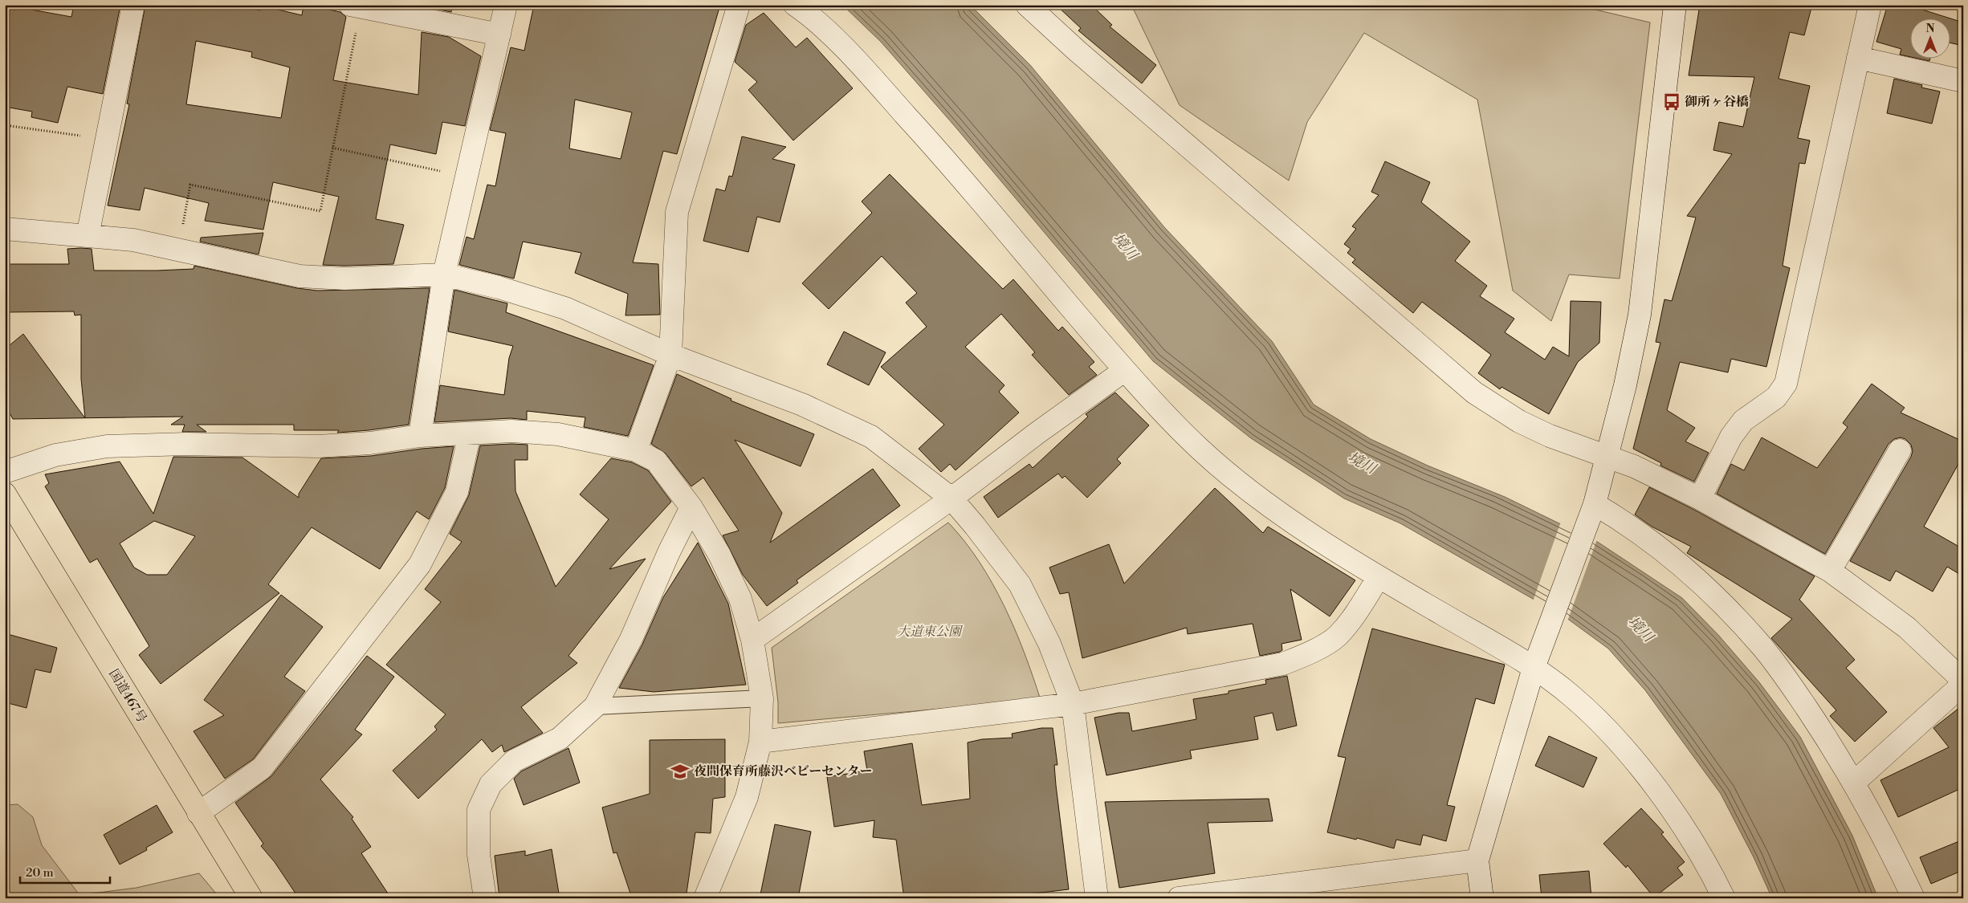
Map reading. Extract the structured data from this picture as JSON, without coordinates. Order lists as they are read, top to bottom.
{
  "streets": {
    "highway": ["国道467号"]
  },
  "water": ["境川"],
  "parks": ["大道東公園"],
  "places": {
    "bus stop": ["御所ヶ谷橋"],
    "school or university": ["夜間保育所藤沢ベビーセンター"]
  },
  "scale_bar": "20 m",
  "north": "top"
}
